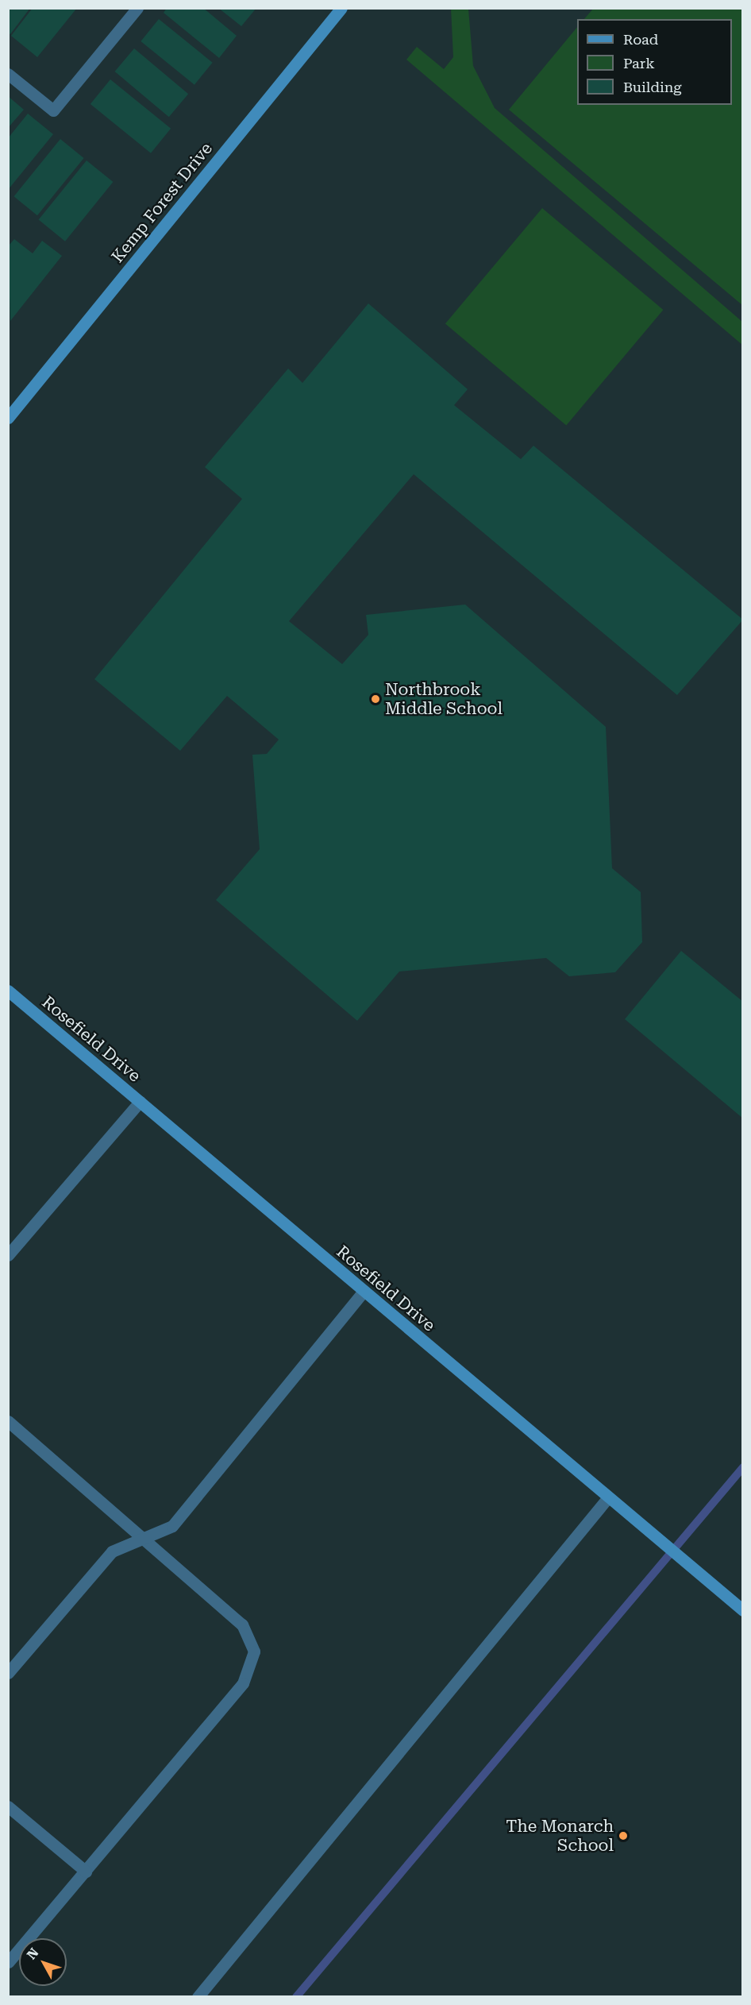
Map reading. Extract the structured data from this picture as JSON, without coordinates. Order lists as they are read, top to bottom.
{
  "streets": {
    "street": ["Kemp Forest Drive", "Rosefield Drive"]
  },
  "places": ["Northbrook Middle School", "The Monarch School"],
  "legend": ["Road", "Park", "Building"],
  "north": "top left"
}
